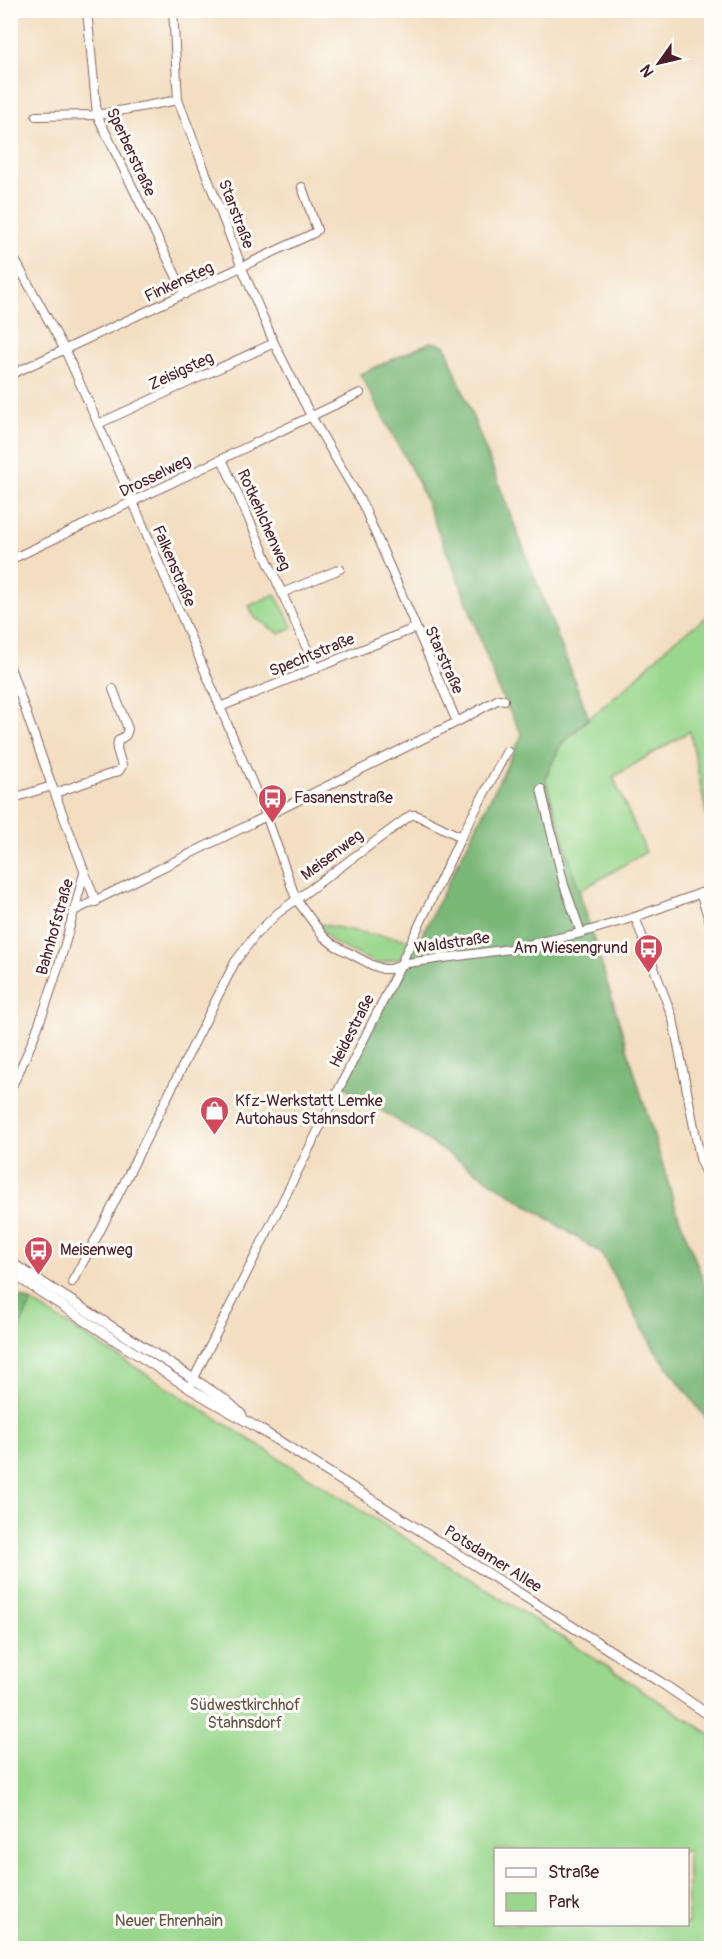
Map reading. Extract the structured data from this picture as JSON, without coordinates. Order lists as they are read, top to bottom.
{
  "streets": {
    "street": [
      "Sperberstraße",
      "Starstraße",
      "Finkensteg",
      "Zeisigsteg",
      "Drosselweg",
      "Rotkehlchenweg",
      "Falkenstraße",
      "Spechtstraße",
      "Meisenweg",
      "Bahnhofstraße",
      "Waldstraße",
      "Heidestraße",
      "Potsdamer Allee"
    ]
  },
  "crossings": [
    ["Sperberstraße", "Finkensteg"],
    ["Starstraße", "Finkensteg"],
    ["Starstraße", "Zeisigsteg"],
    ["Starstraße", "Drosselweg"],
    ["Starstraße", "Spechtstraße"],
    ["Finkensteg", "Falkenstraße"],
    ["Zeisigsteg", "Falkenstraße"],
    ["Drosselweg", "Rotkehlchenweg"],
    ["Drosselweg", "Falkenstraße"],
    ["Rotkehlchenweg", "Spechtstraße"],
    ["Falkenstraße", "Spechtstraße"],
    ["Falkenstraße", "Meisenweg"],
    ["Falkenstraße", "Waldstraße"],
    ["Meisenweg", "Waldstraße"],
    ["Meisenweg", "Heidestraße"],
    ["Waldstraße", "Heidestraße"],
    ["Heidestraße", "Potsdamer Allee"]
  ],
  "parks": ["Südwestkirchhof Stahnsdorf", "Neuer Ehrenhain"],
  "places": {
    "bus stop": ["Fasanenstraße", "Am Wiesengrund", "Meisenweg"],
    "shop": ["Kfz-Werkstatt Lemke Autohaus Stahnsdorf"]
  },
  "legend": ["Straße", "Park"],
  "north": "bottom left"
}
